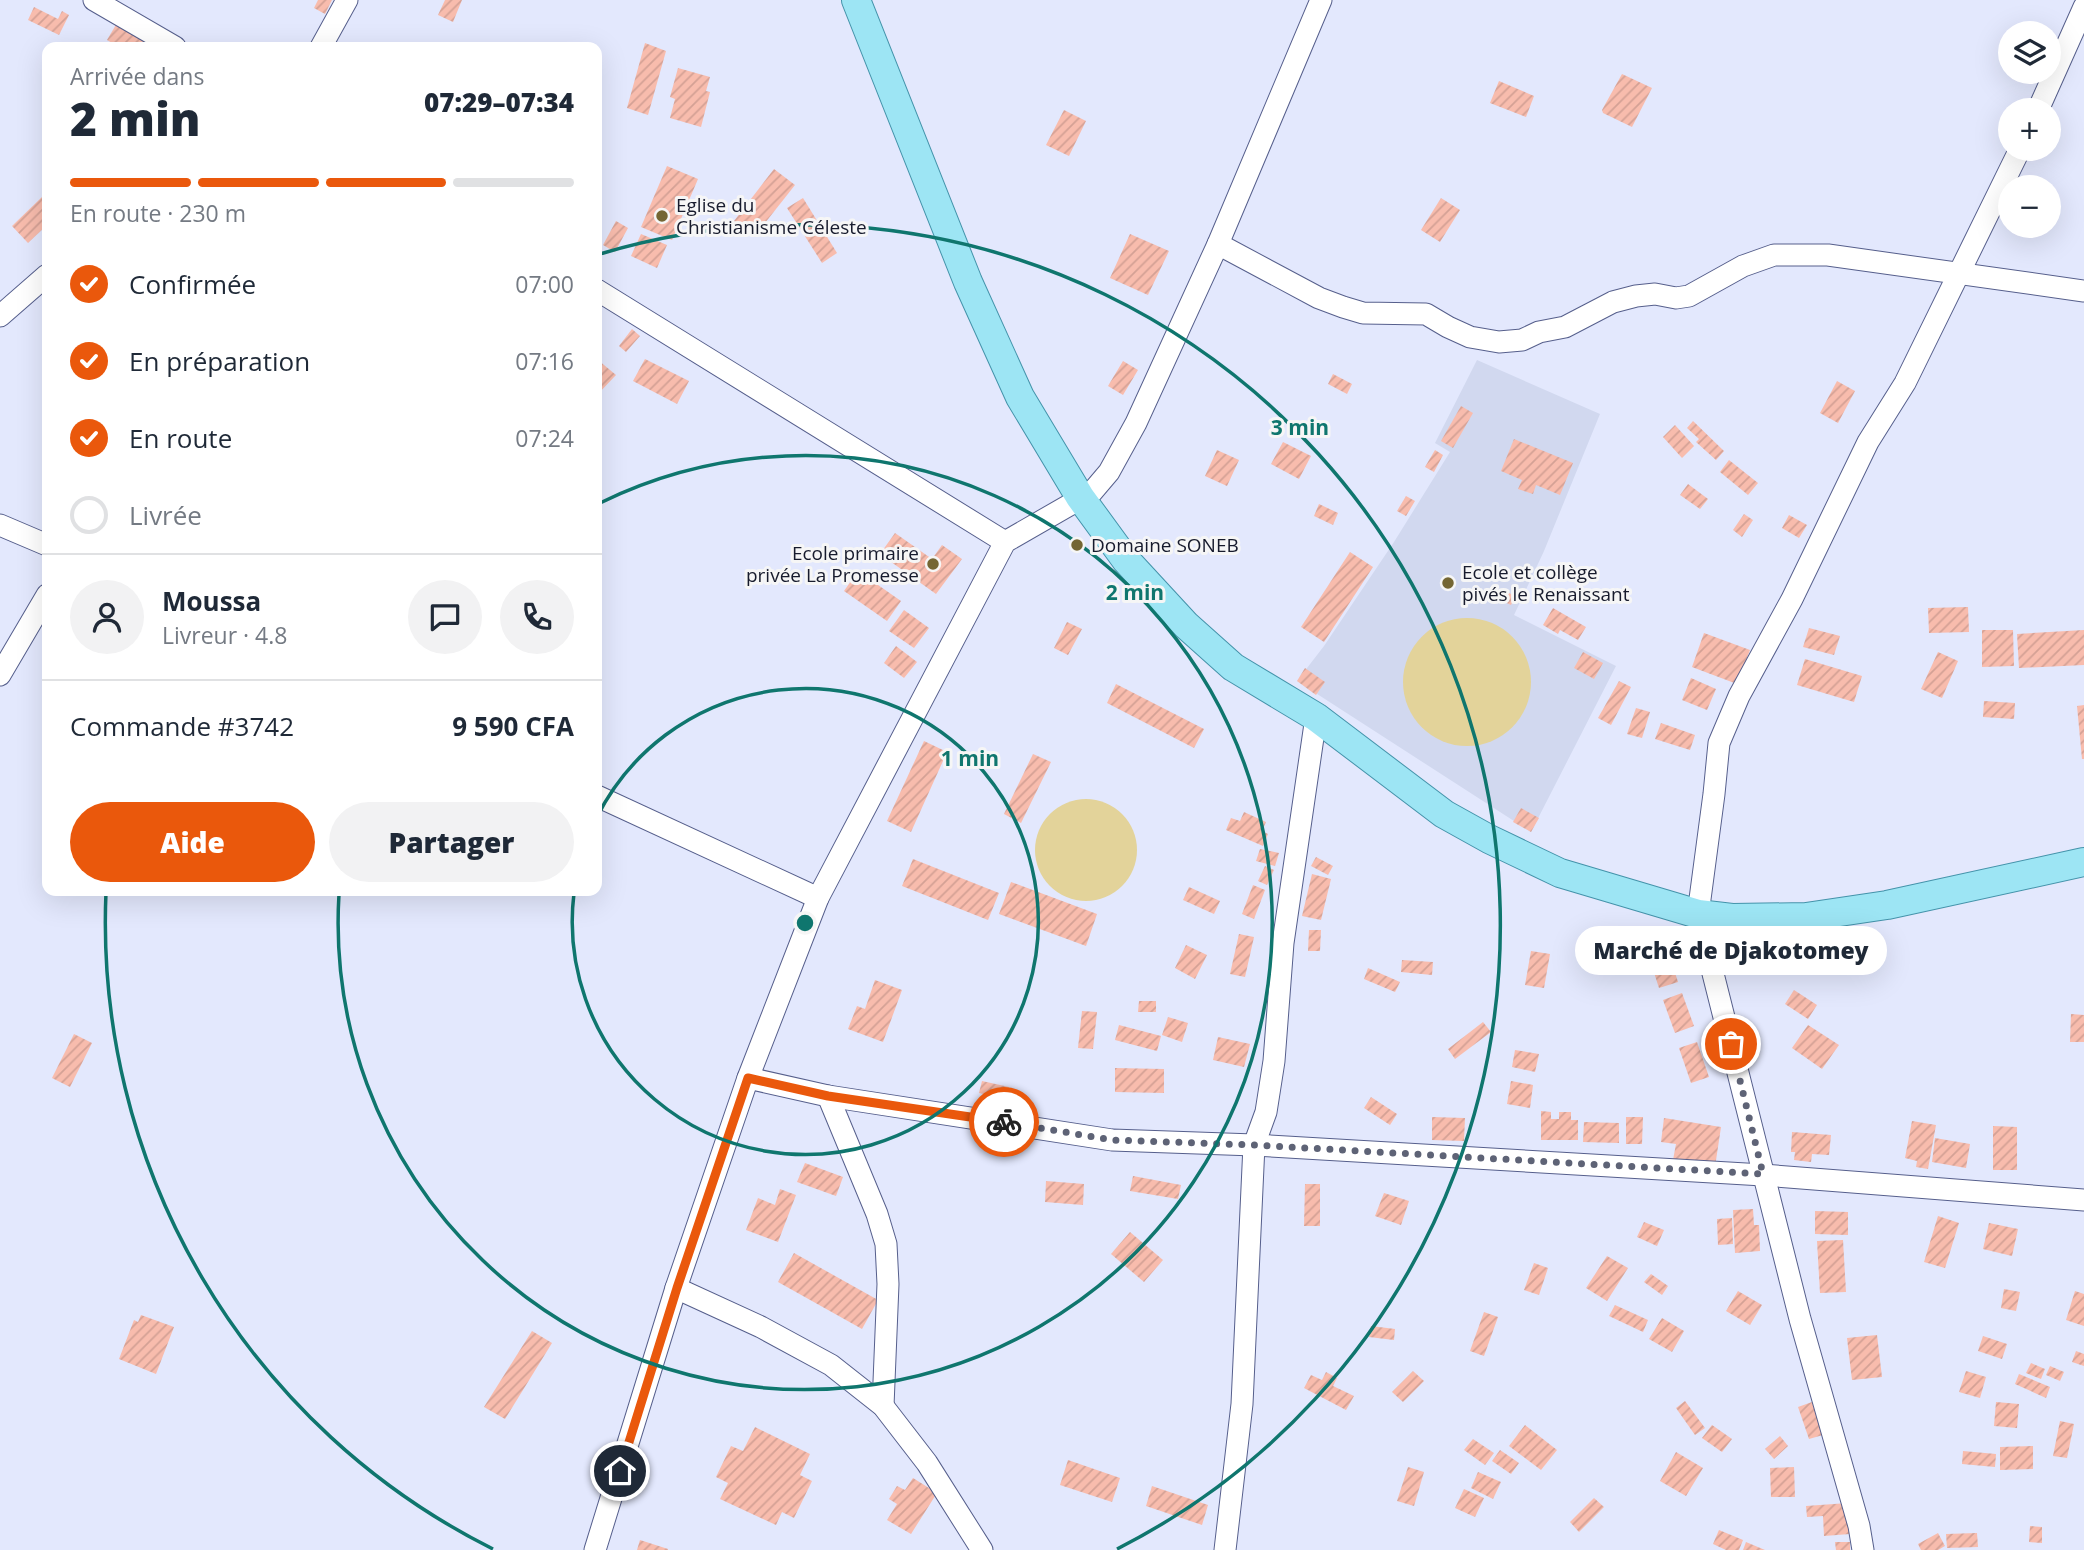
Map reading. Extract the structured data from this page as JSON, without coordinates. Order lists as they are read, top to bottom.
{
  "places": [
    "Eglise du Christianisme Céleste",
    "Domaine SONEB",
    "Ecole primaire privée La Promesse",
    "Ecole et collège pivés le Renaissant",
    "Marché de Djakotomey"
  ],
  "page": {
    "map_buttons": ["+", "−"],
    "heading": ["2 min", "Arrivée dans", "07:29–07:34"],
    "panel": [
      "Moussa",
      "Livreur · 4.8",
      "Commande #3742",
      "9 590 CFA"
    ],
    "bar": "En route · 230 m",
    "list": [
      ["Confirmée", "07:00"],
      ["En préparation", "07:16"],
      ["En route", "07:24"],
      "Livrée"
    ],
    "buttons": ["Aide", "Partager"],
    "bubble": "Marché de Djakotomey"
  },
  "rings": ["3 min", "2 min", "1 min"]
}
